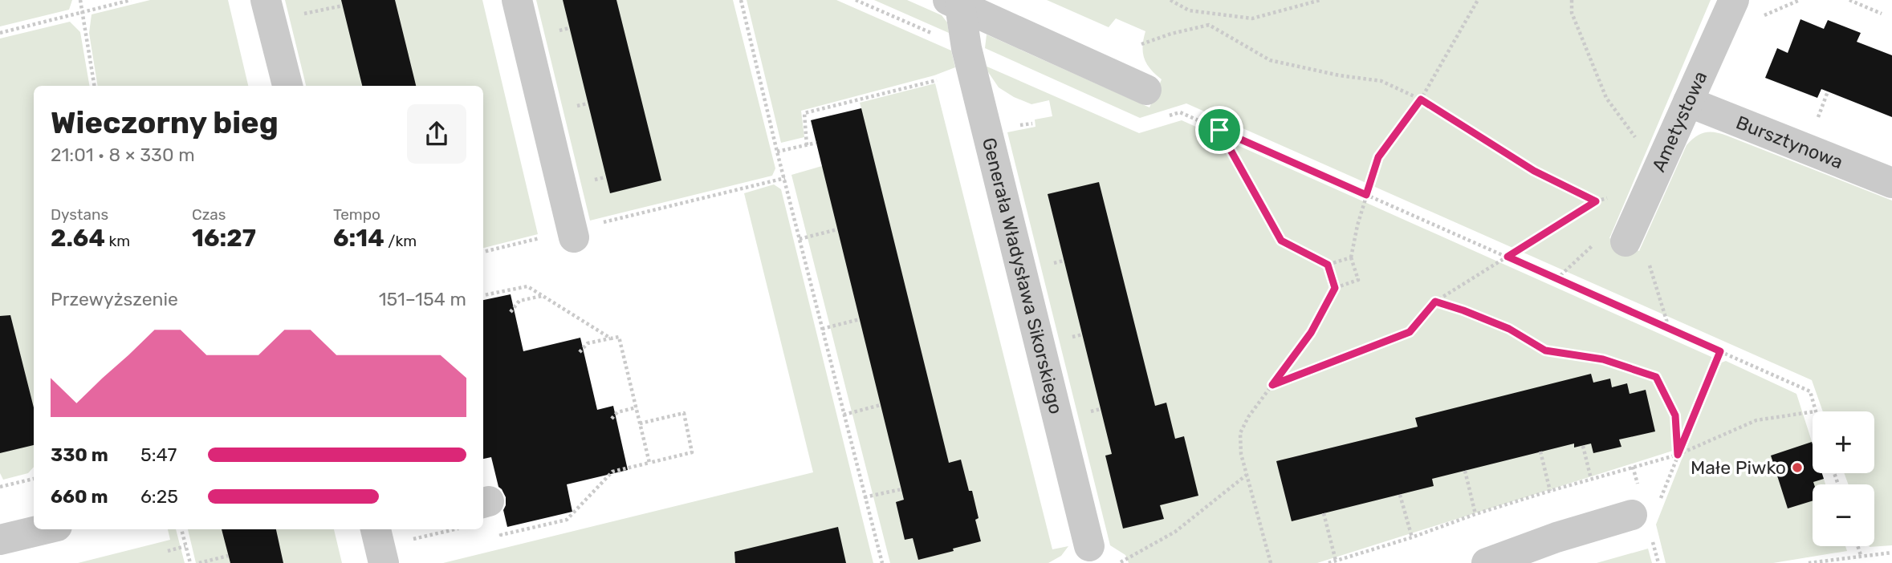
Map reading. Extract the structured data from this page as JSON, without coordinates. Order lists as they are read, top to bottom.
{
  "streets": {
    "street": ["Ametystowa", "Bursztynowa", "Generała Władysława Sikorskiego"]
  },
  "crossings": [
    ["Ametystowa", "Bursztynowa"]
  ],
  "places": ["Małe Piwko"],
  "page": {
    "heading": ["Wieczorny bieg", "21:01 · 8 × 330 m"],
    "stats": [
      ["Dystans", "2.64 km"],
      ["Czas", "16:27"],
      ["Tempo", "6:14 /km"]
    ],
    "chart": ["Przewyższenie", "151–154 m"],
    "map_buttons": ["+", "−"],
    "list": [
      {
        "name": "330 m",
        "note": "5:47"
      },
      {
        "name": "660 m",
        "note": "6:25"
      }
    ]
  }
}
